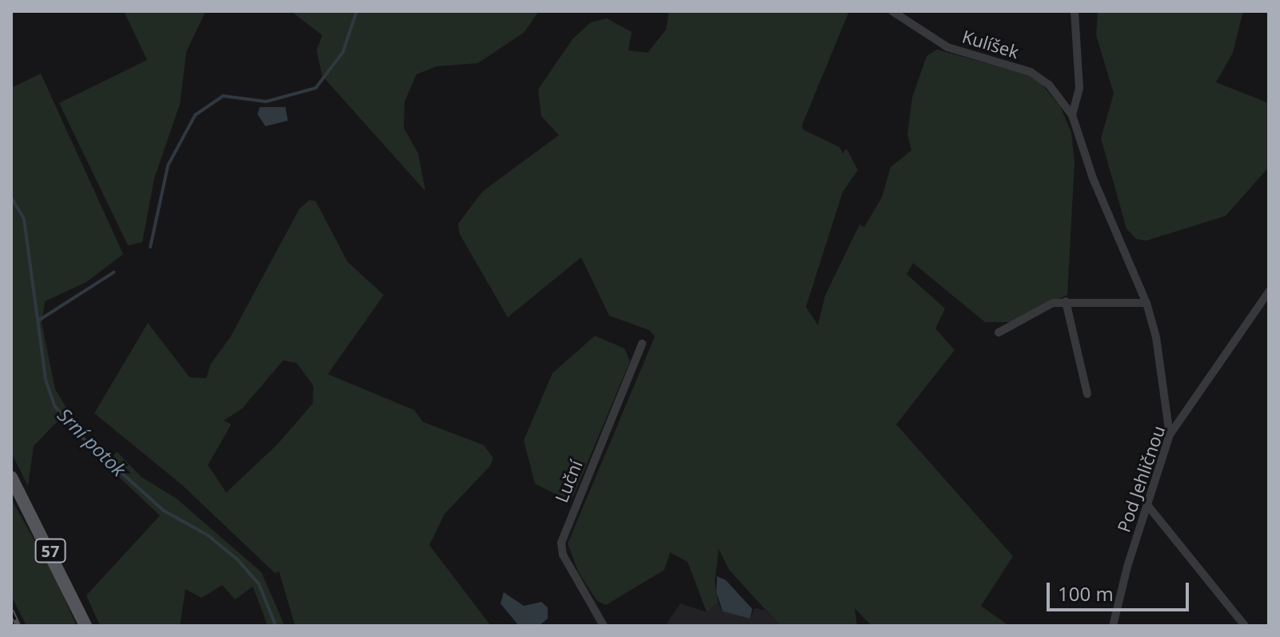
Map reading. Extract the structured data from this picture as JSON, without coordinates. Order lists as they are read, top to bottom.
{
  "streets": {
    "main road": ["57"],
    "street": ["Kulíšek", "Pod Jehličnou", "Luční"]
  },
  "crossings": [
    ["Kulíšek", "Pod Jehličnou"]
  ],
  "water": ["Srní potok"],
  "scale_bar": "100 m"
}
